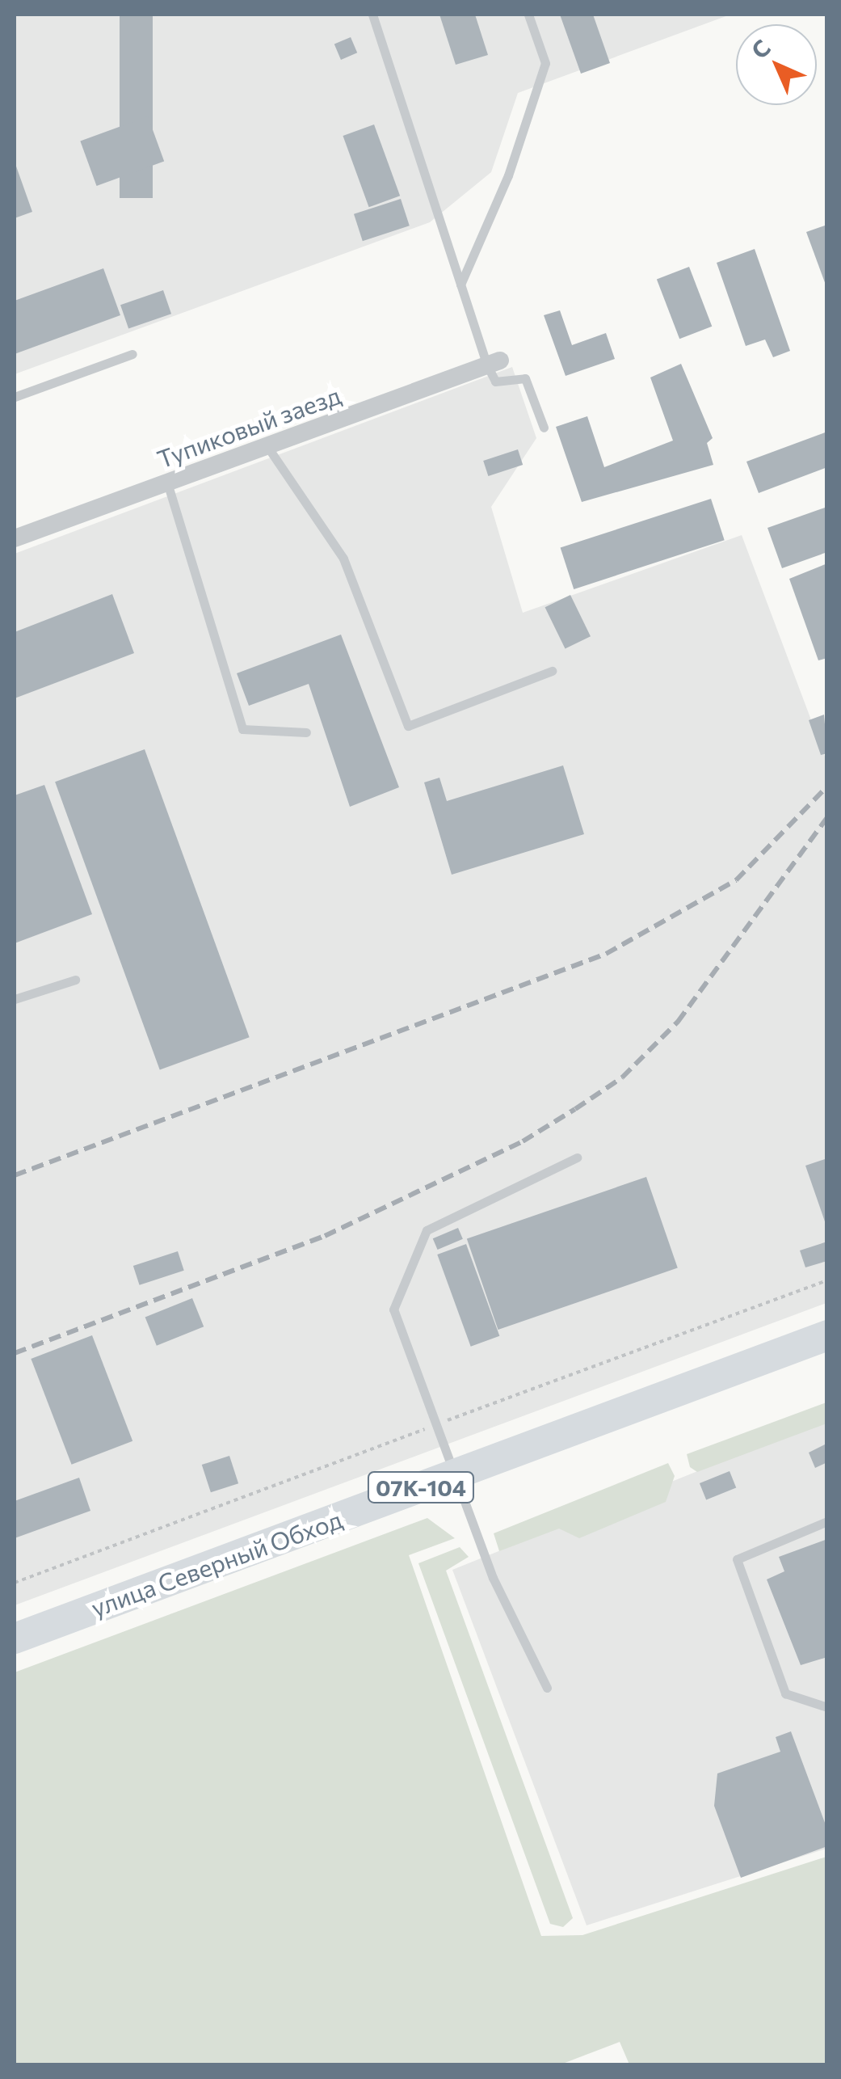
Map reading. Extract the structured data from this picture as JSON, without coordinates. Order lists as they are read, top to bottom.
{
  "streets": {
    "highway": ["07К-104", "улица Северный Обход"],
    "street": ["Тупиковый заезд"]
  },
  "north": "top left"
}
